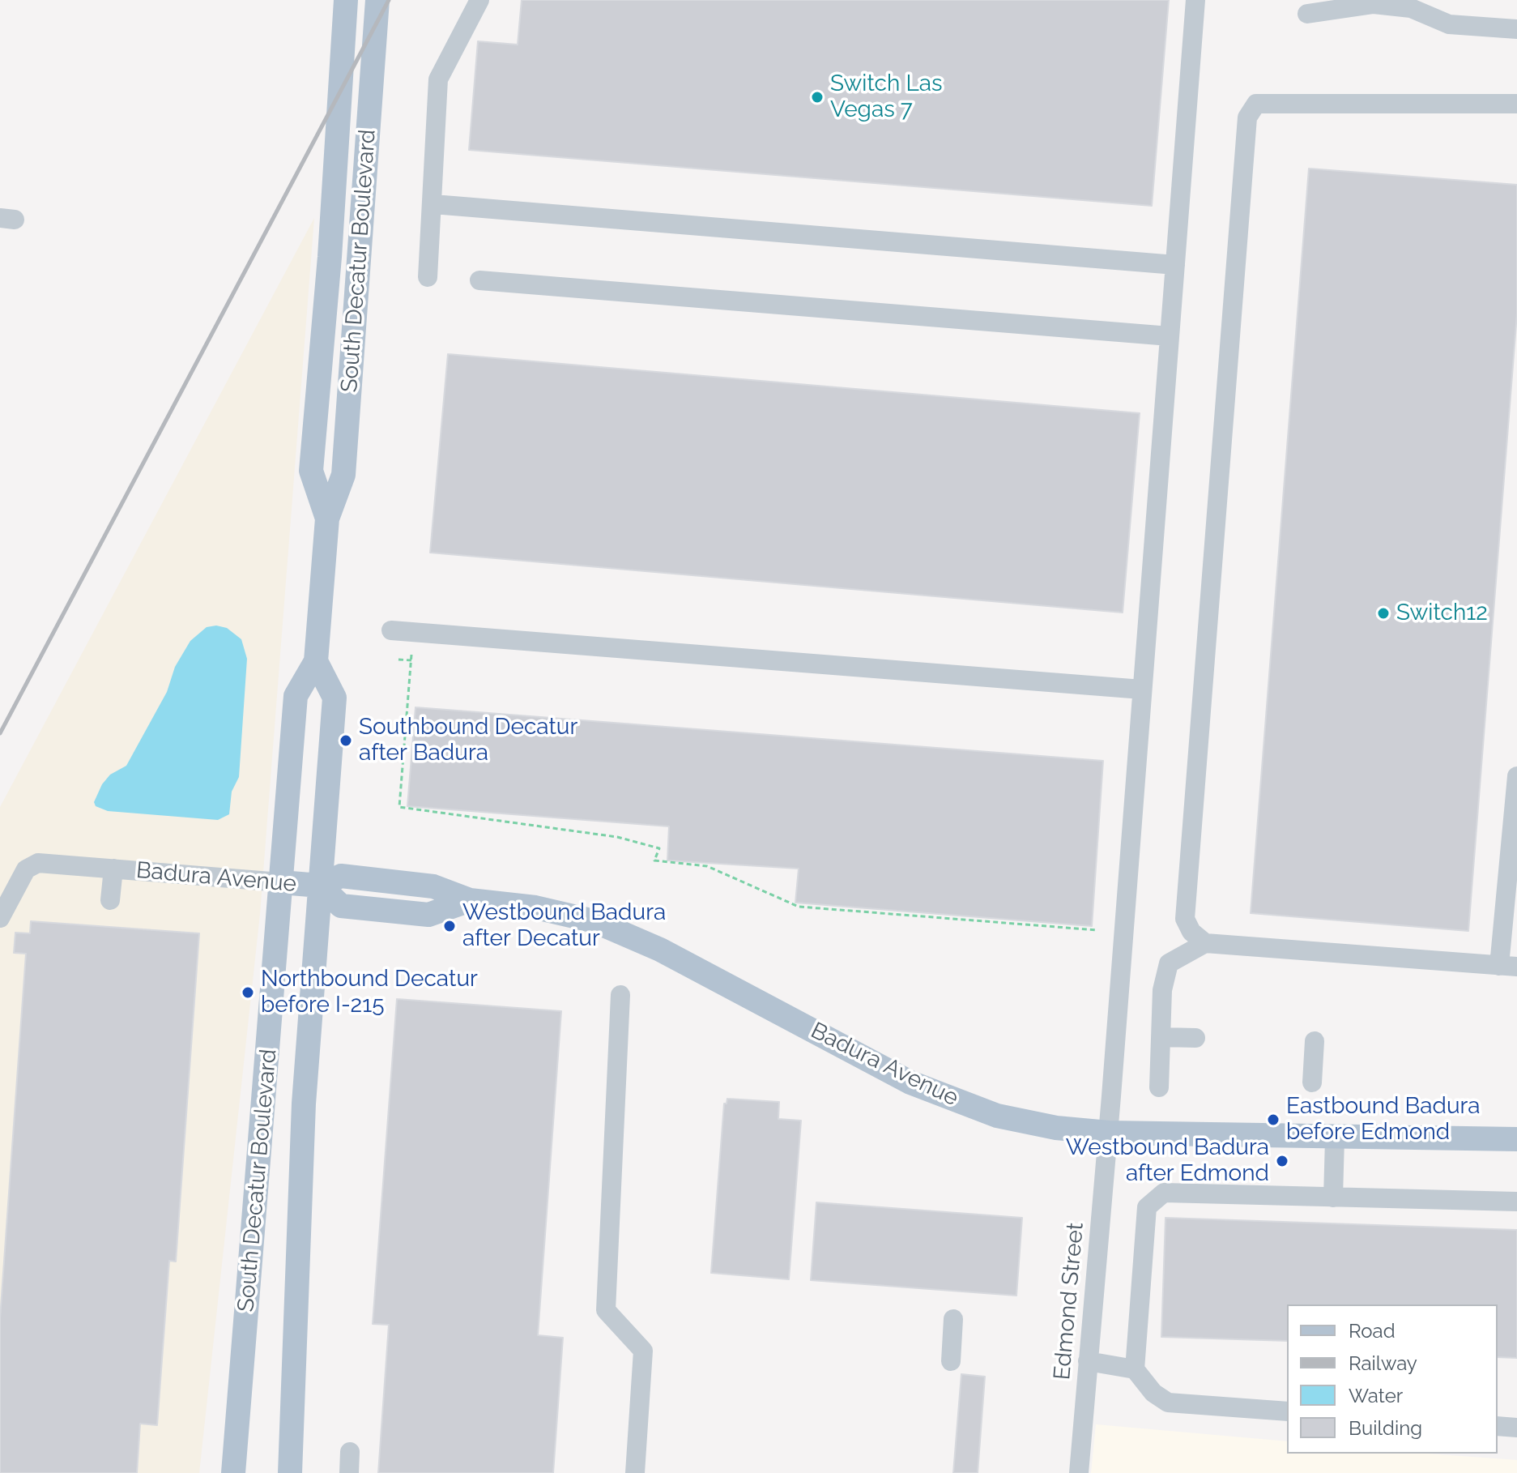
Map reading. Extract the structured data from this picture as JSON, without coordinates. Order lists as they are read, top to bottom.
{
  "streets": {
    "main road": ["South Decatur Boulevard", "Badura Avenue"],
    "street": ["Edmond Street"]
  },
  "crossings": [
    ["South Decatur Boulevard", "Badura Avenue"],
    ["Badura Avenue", "Edmond Street"]
  ],
  "places": [
    "Switch Las Vegas 7",
    "Switch12",
    "Southbound Decatur after Badura",
    "Westbound Badura after Decatur",
    "Northbound Decatur before I-215",
    "Eastbound Badura before Edmond",
    "Westbound Badura after Edmond"
  ],
  "legend": [
    "Road",
    "Railway",
    "Water",
    "Building"
  ]
}
